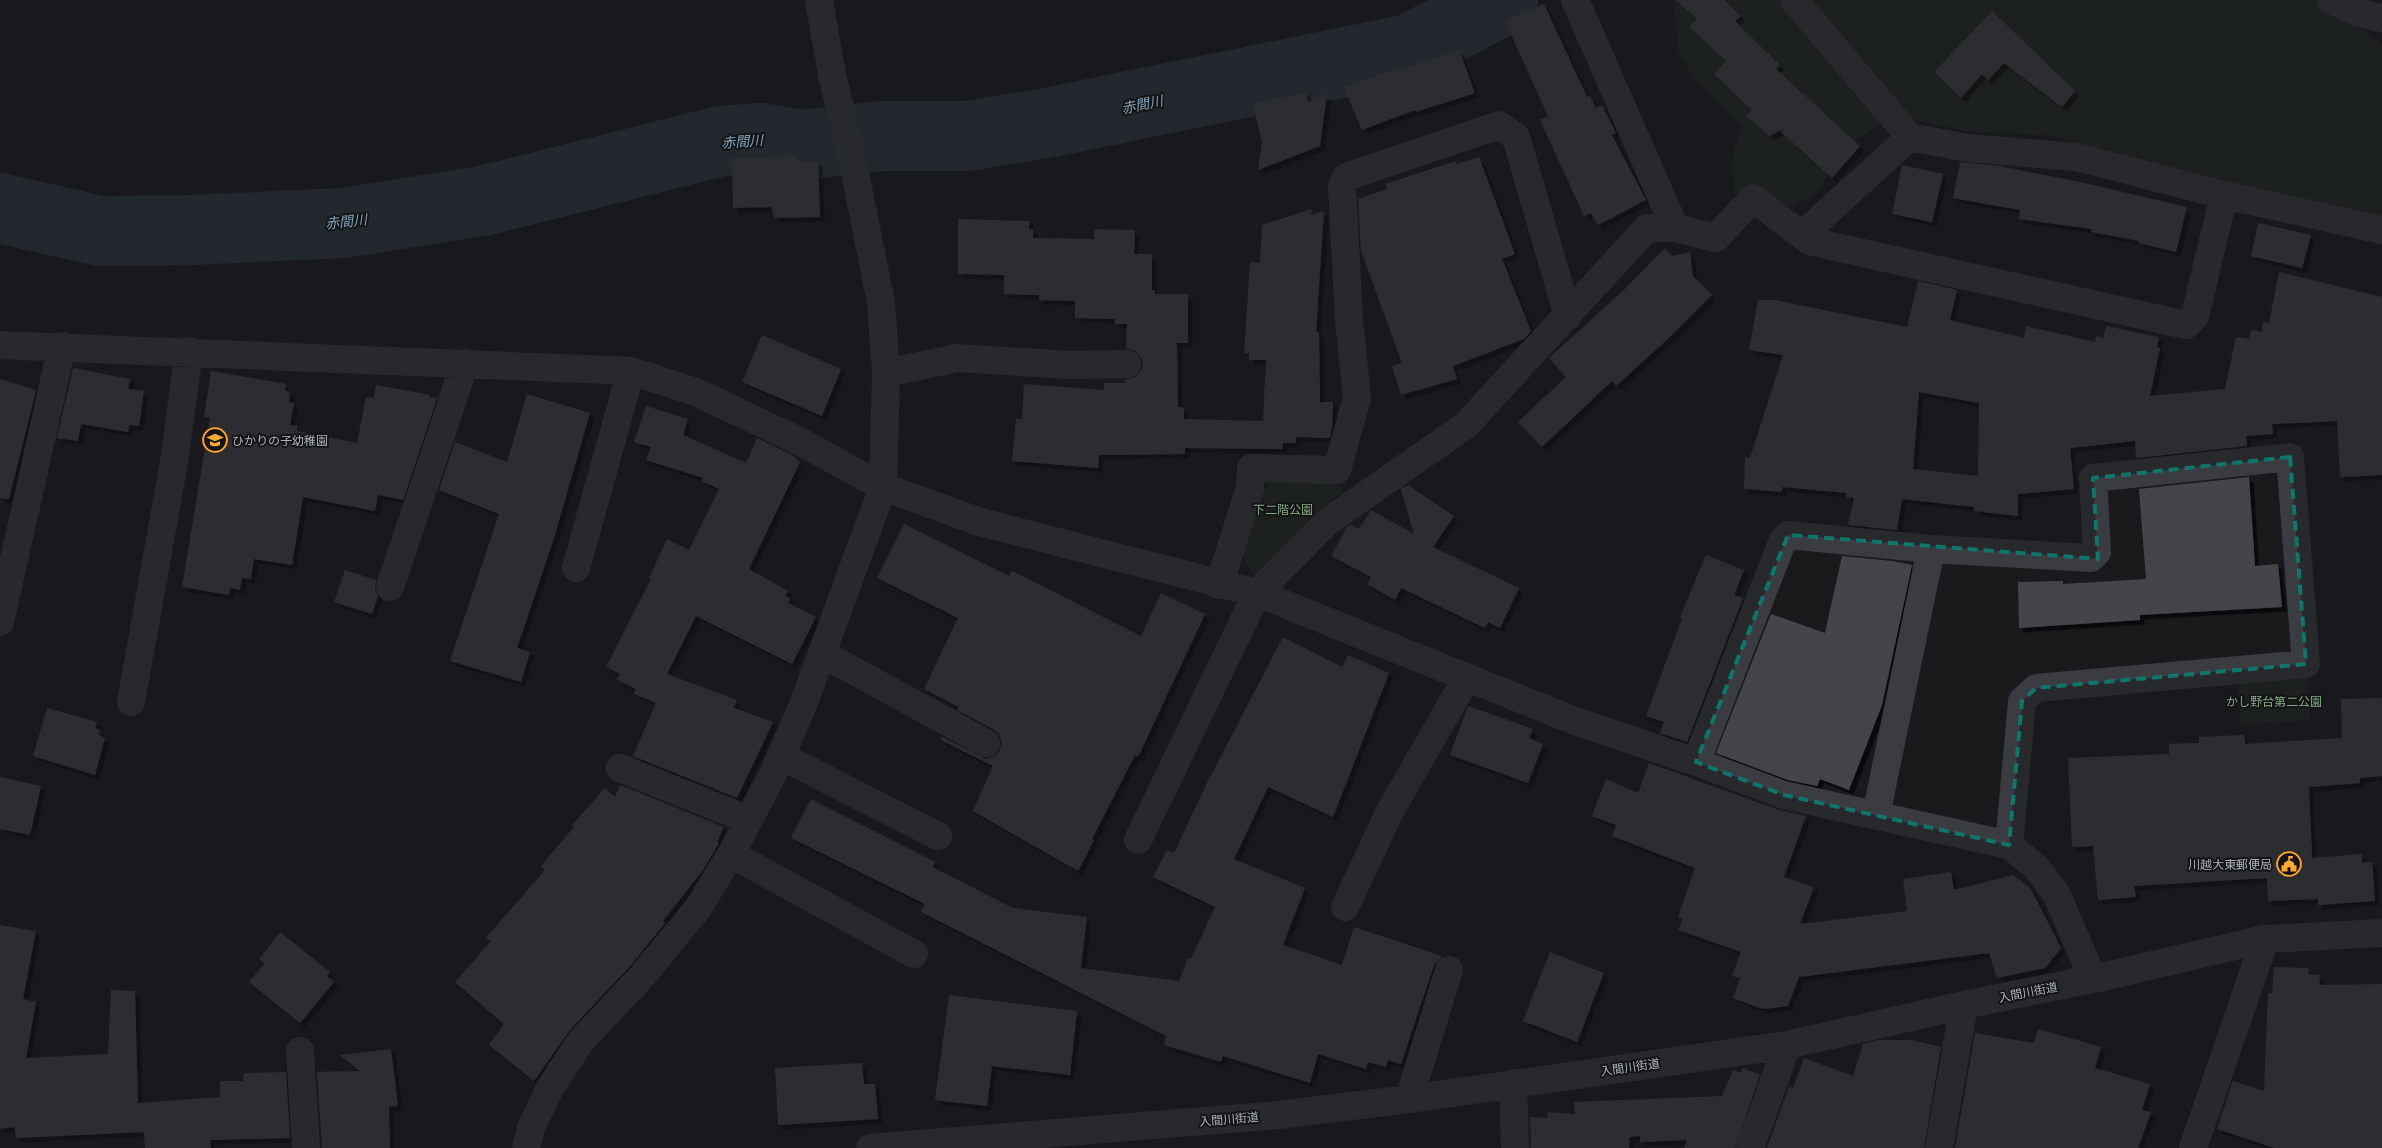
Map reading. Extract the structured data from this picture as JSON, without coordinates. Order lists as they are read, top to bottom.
{
  "streets": {
    "street": ["入間川街道"]
  },
  "water": ["赤間川"],
  "parks": ["下二階公園", "かし野台第二公園"],
  "places": {
    "school or university": ["ひかりの子幼稚園"],
    "public building": ["川越大東郵便局"]
  }
}
